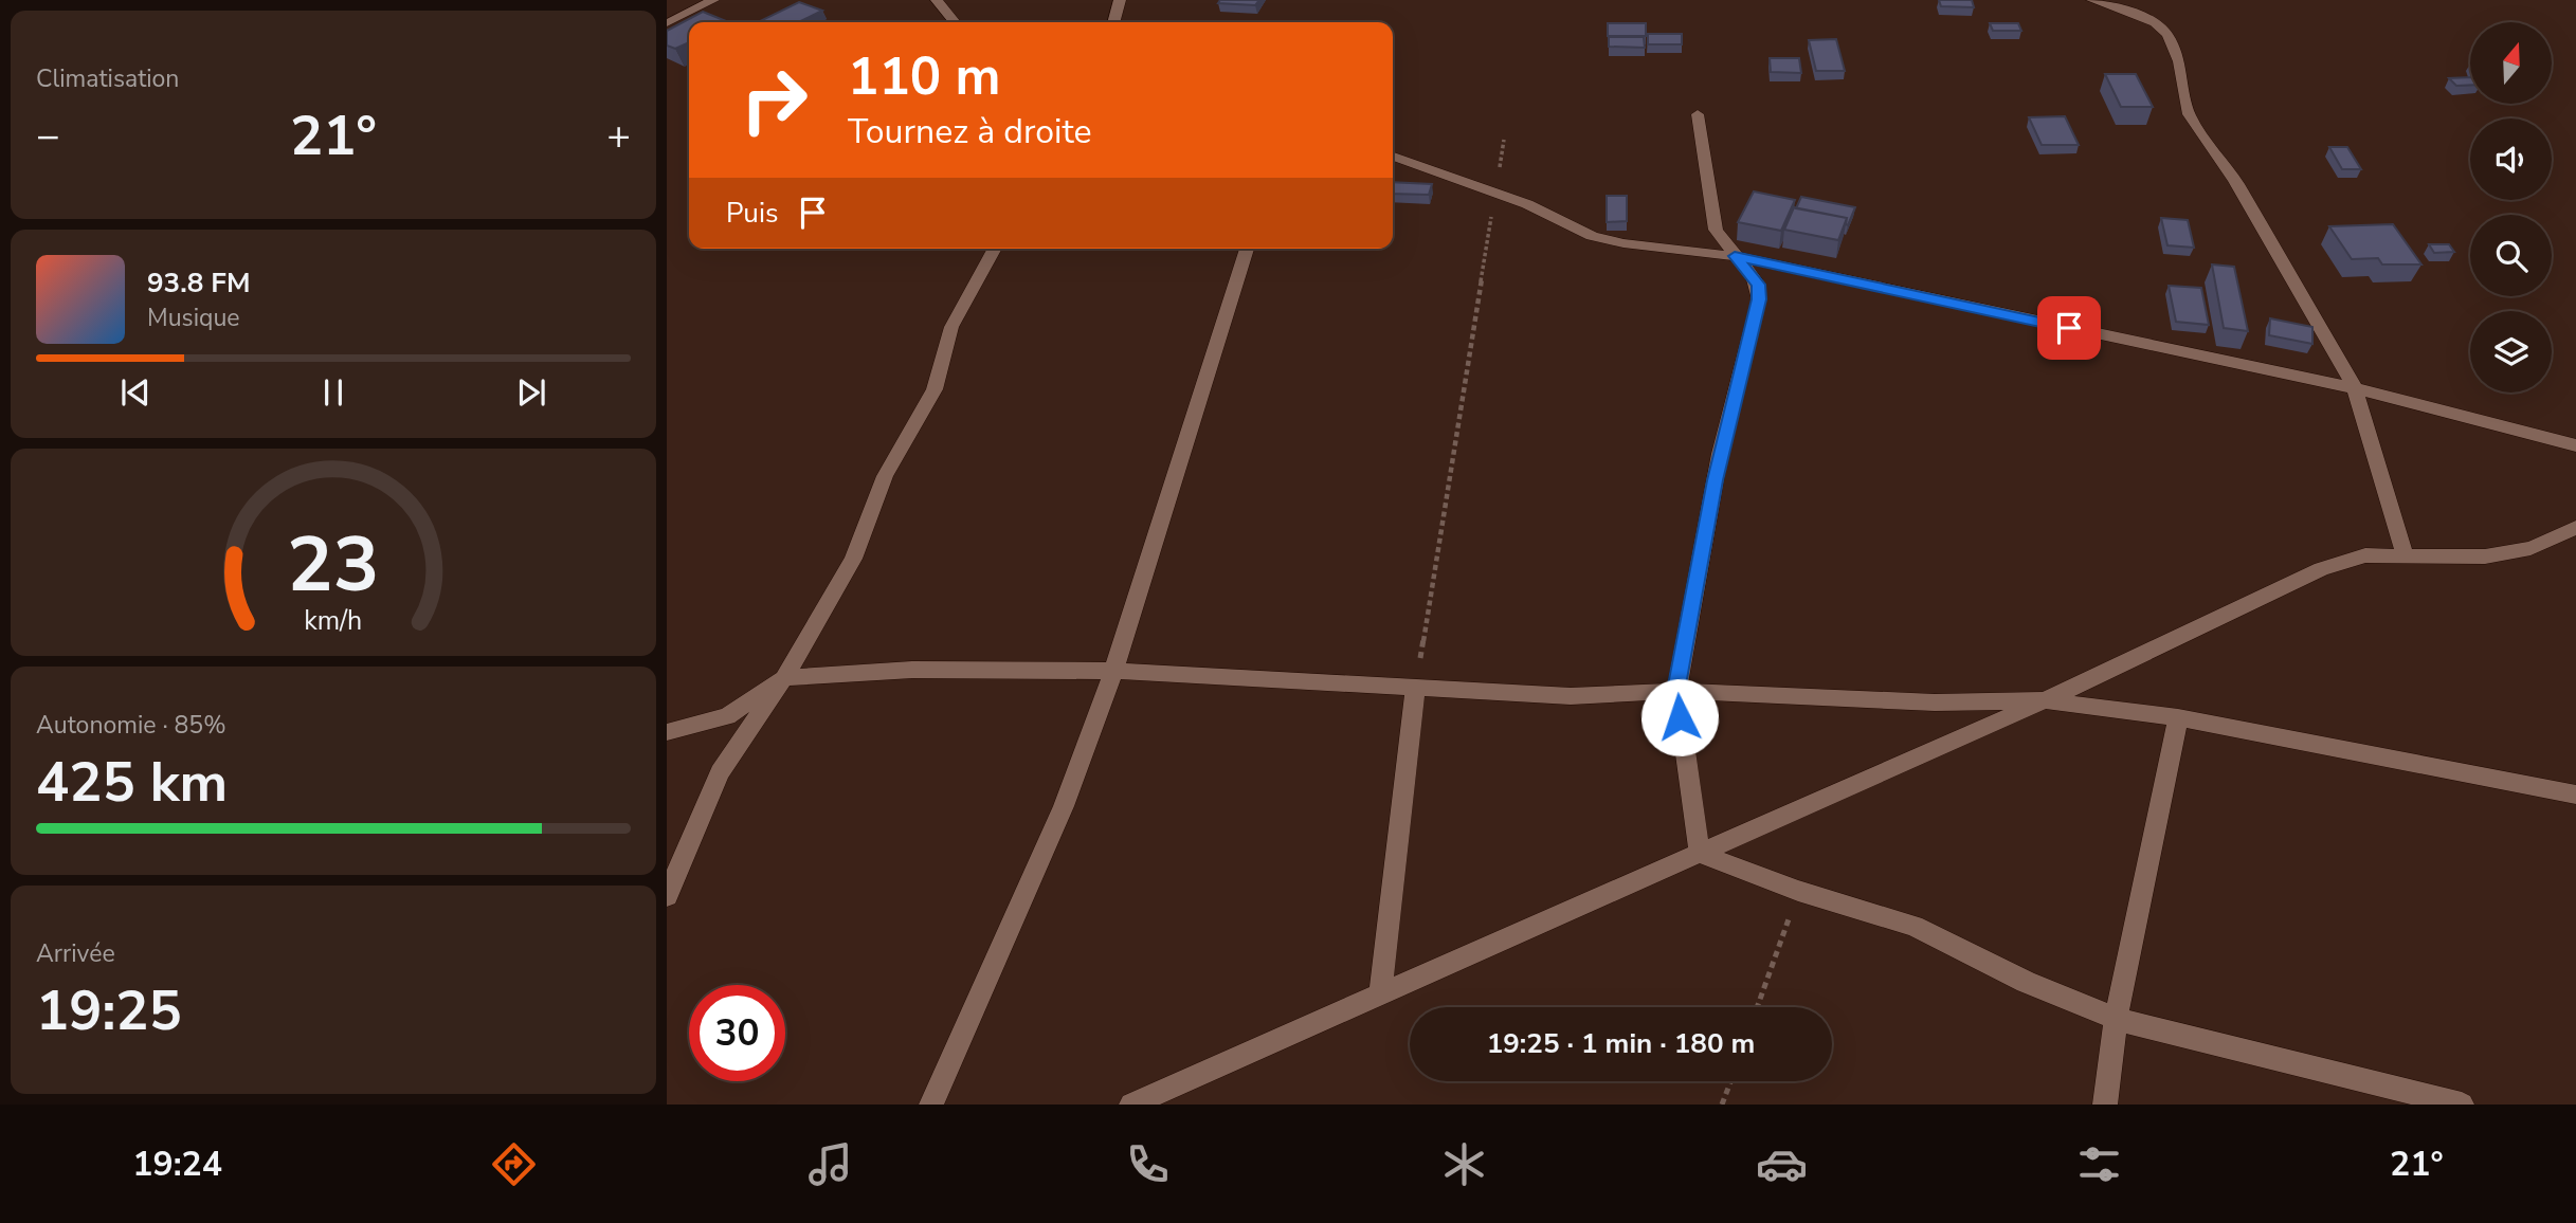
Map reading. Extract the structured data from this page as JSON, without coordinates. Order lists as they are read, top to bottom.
{
  "north": "top",
  "page": {
    "tile": [
      "Climatisation",
      ["Autonomie · 85%", "425 km"],
      ["Arrivée", "19:25"]
    ],
    "turn": ["110 m", "Tournez à droite"],
    "heat": ["−", "21°", "+"],
    "then": "Puis",
    "song": ["93.8 FM", "Musique"],
    "limit": "30",
    "trip": "19:25 · 1 min · 180 m",
    "tabs": ["19:24", "21°"],
    "gauge": ["23", "km/h"]
  }
}
